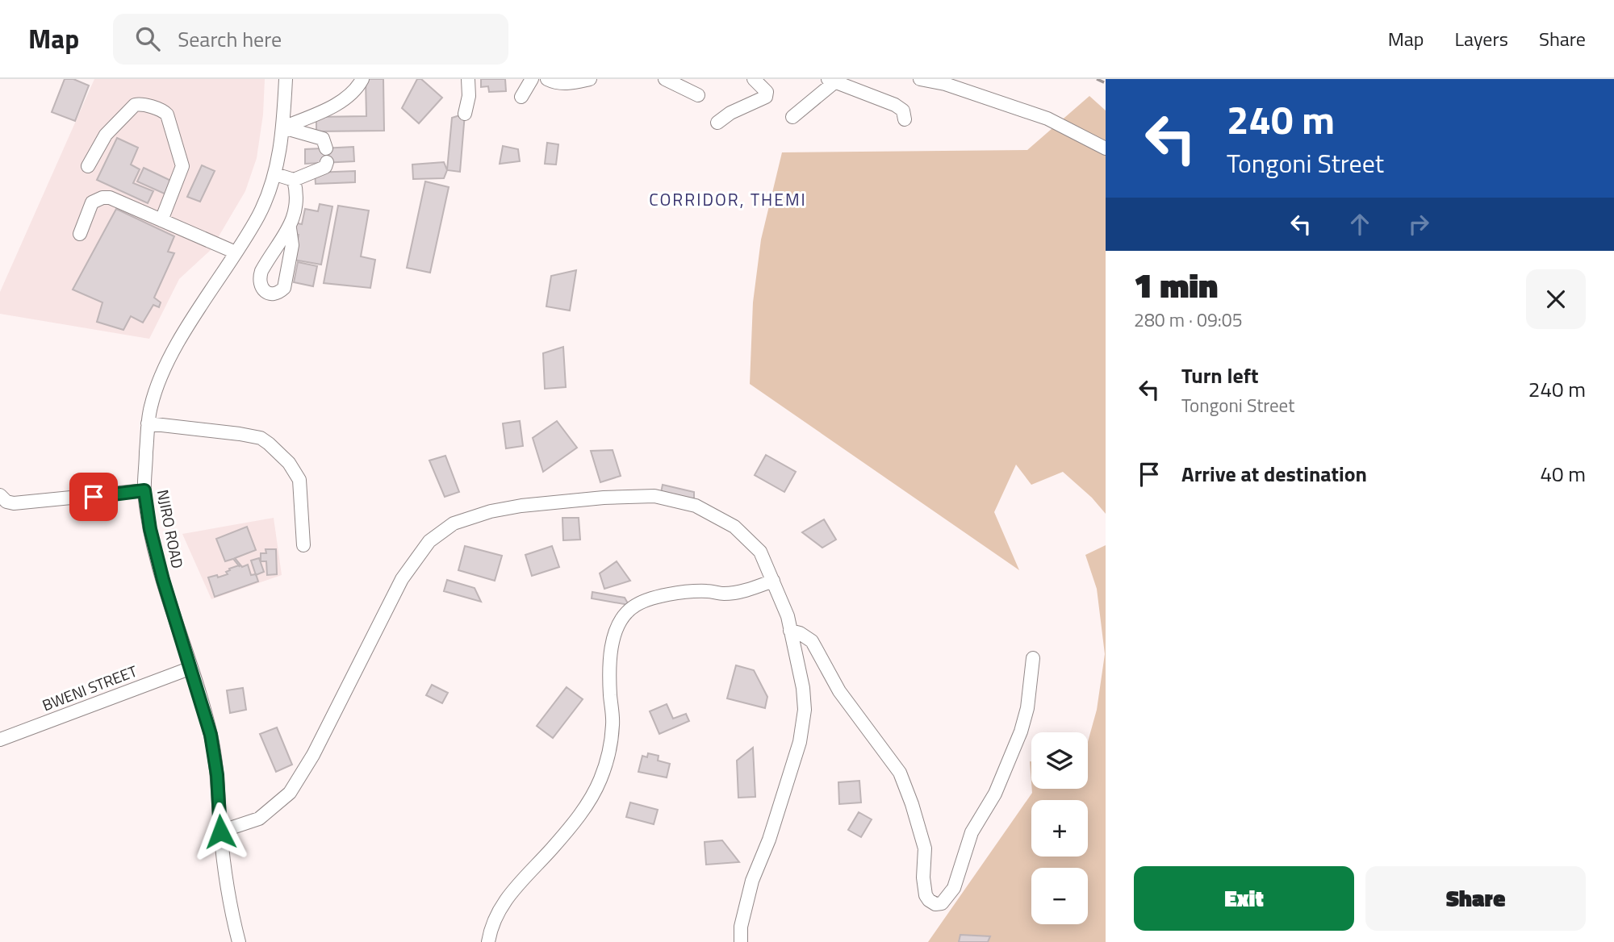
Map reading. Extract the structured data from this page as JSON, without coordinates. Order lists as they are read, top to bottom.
{
  "streets": {
    "street": ["NJIRO ROAD", "BWENI STREET"]
  },
  "crossings": [
    ["NJIRO ROAD", "BWENI STREET"]
  ],
  "districts": ["CORRIDOR, THEMI"],
  "page": {
    "header": "Map",
    "search": "Search here",
    "nav": ["Map", "Layers", "Share"],
    "turn": ["240 m", "Tongoni Street"],
    "heading": ["1 min", "280 m · 09:05"],
    "list": [
      {
        "name": "Turn left",
        "note": "Tongoni Street",
        "value": "240 m"
      },
      {
        "name": "Arrive at destination",
        "value": "40 m"
      }
    ],
    "map_buttons": ["+", "−"],
    "buttons": ["Exit", "Share"]
  }
}
